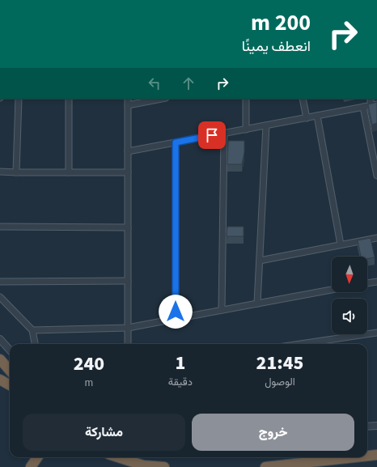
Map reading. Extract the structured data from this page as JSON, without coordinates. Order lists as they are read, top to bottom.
{
  "north": "bottom",
  "page": {
    "turn": ["200 m", "انعطف يمينًا"],
    "eta": [
      "21:45",
      "الوصول",
      "1",
      "دقيقة",
      "240",
      "m"
    ],
    "buttons": ["خروج", "مشاركة"]
  }
}
